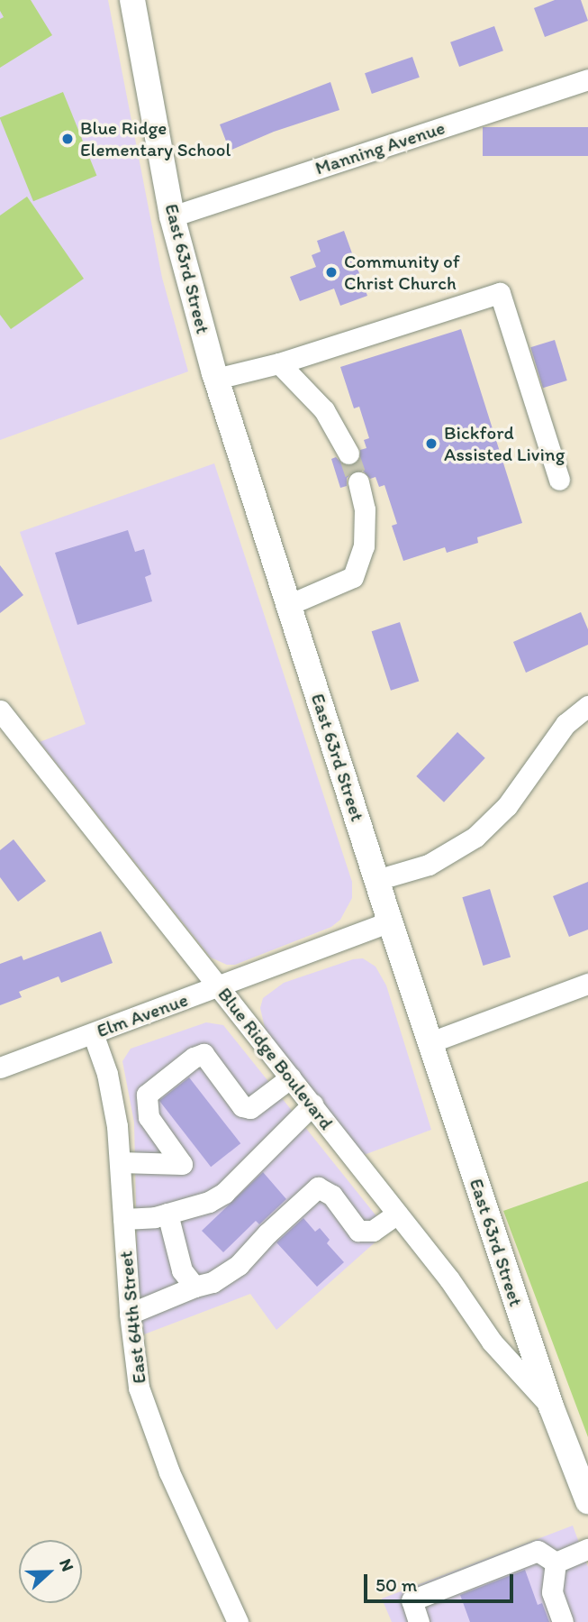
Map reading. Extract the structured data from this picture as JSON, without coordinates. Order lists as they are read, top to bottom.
{
  "streets": {
    "main road": ["East 63rd Street"],
    "street": [
      "Manning Avenue",
      "Elm Avenue",
      "Blue Ridge Boulevard",
      "East 64th Street"
    ]
  },
  "crossings": [
    ["Manning Avenue", "East 63rd Street"],
    ["East 63rd Street", "Elm Avenue"],
    ["East 63rd Street", "Blue Ridge Boulevard"],
    ["Elm Avenue", "Blue Ridge Boulevard"],
    ["Elm Avenue", "East 64th Street"]
  ],
  "places": ["Blue Ridge Elementary School", "Community of Christ Church", "Bickford Assisted Living"],
  "scale_bar": "50 m",
  "north": "right"
}
